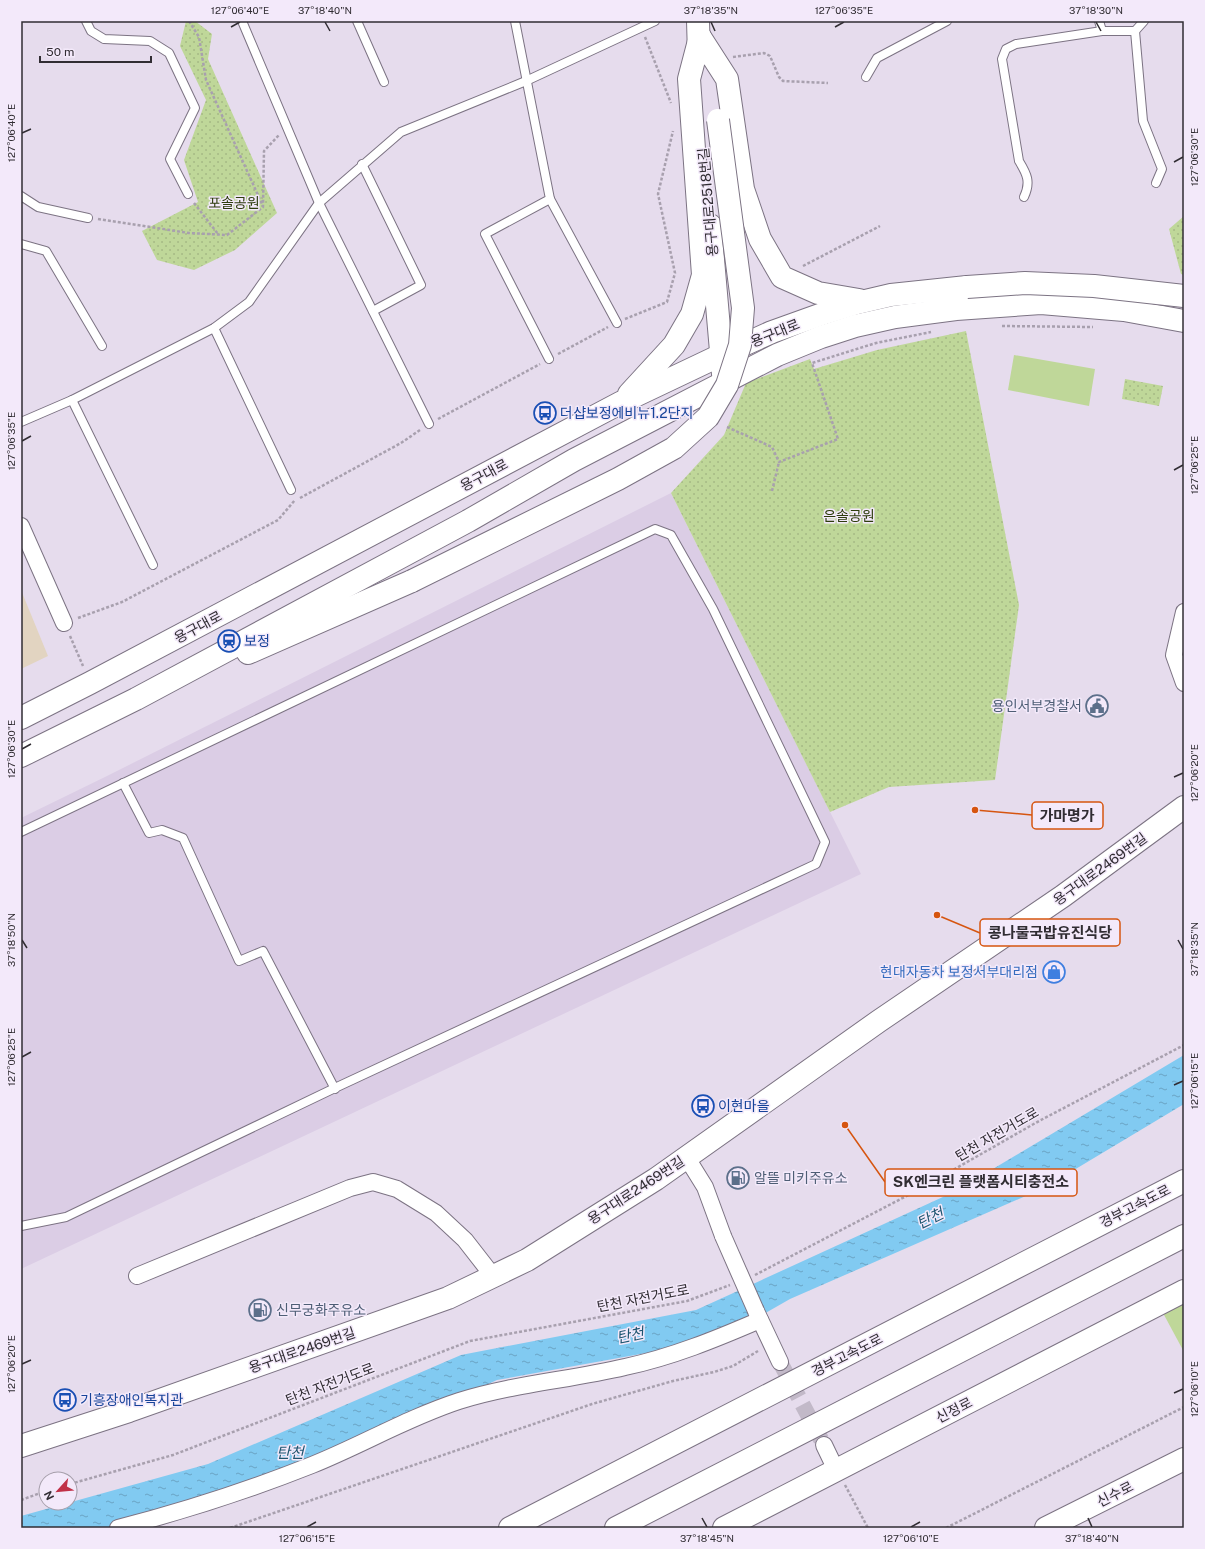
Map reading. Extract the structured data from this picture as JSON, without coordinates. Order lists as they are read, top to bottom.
{
  "streets": {
    "main road": [
      "용구대로2518번길",
      "용구대로",
      "용구대로2469번길",
      "경부고속도로",
      "신정로",
      "신수로"
    ],
    "path": ["탄천 자전거도로"]
  },
  "crossings": [
    ["용구대로2518번길", "용구대로"]
  ],
  "water": ["탄천"],
  "parks": ["포솔공원", "은솔공원"],
  "places": {
    "bus stop": ["더샵보정에비뉴1.2단지", "이현마을", "기흥장애인복지관"],
    "station": ["보정"],
    "public building": ["용인서부경찰서"],
    "other": ["가마명가", "콩나물국밥유진식당", "SK엔크린 플랫폼시티충전소"],
    "shop": ["현대자동차 보정서부대리점"],
    "fuel station": ["알뜰 미키주유소", "신무궁화주유소"]
  },
  "scale_bar": "50 m",
  "north": "bottom left",
  "coordinates": [
    "127°06'40\"E",
    "37°18'40\"N",
    "37°18'35\"N",
    "127°06'35\"E",
    "37°18'30\"N",
    "127°06'30\"E",
    "127°06'25\"E",
    "127°06'20\"E",
    "37°18'50\"N",
    "127°06'15\"E",
    "127°06'10\"E",
    "37°18'45\"N"
  ]
}
